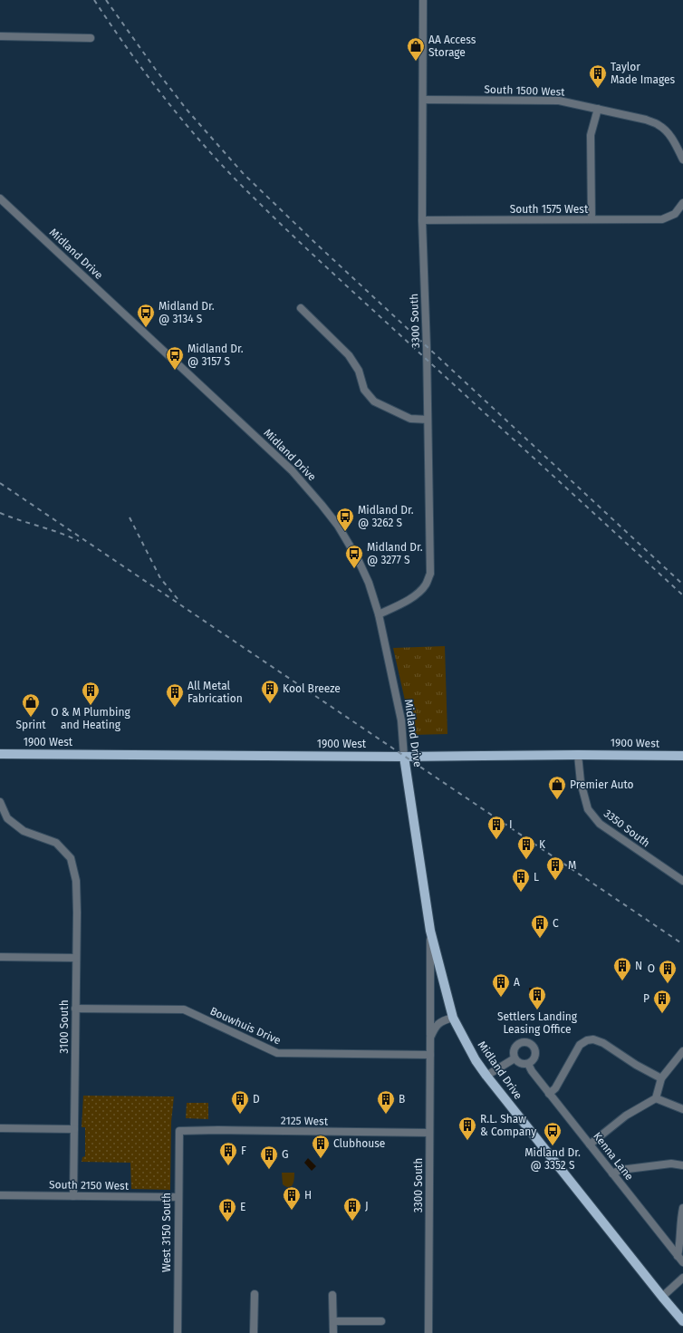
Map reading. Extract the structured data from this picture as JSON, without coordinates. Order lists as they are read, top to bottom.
{
  "streets": {
    "main road": ["Midland Drive", "1900 West"],
    "street": [
      "South 1500 West",
      "South 1575 West",
      "3300 South",
      "3350 South",
      "Bouwhuis Drive",
      "3100 South",
      "2125 West",
      "Kenna Lane",
      "South 2150 West",
      "West 3150 South"
    ]
  },
  "crossings": [
    ["South 1500 West", "3300 South"],
    ["South 1575 West", "3300 South"],
    ["Midland Drive", "3300 South"],
    ["Midland Drive", "1900 West"],
    ["3300 South", "Bouwhuis Drive"],
    ["3300 South", "2125 West"],
    ["1900 West", "3350 South"],
    ["Bouwhuis Drive", "3100 South"],
    ["3100 South", "South 2150 West"],
    ["2125 West", "West 3150 South"],
    ["South 2150 West", "West 3150 South"]
  ],
  "places": {
    "shop": ["AA Access Storage", "Sprint", "Premier Auto"],
    "building": [
      "Taylor Made Images",
      "Kool Breeze",
      "O & M Plumbing and Heating",
      "All Metal Fabrication",
      "I",
      "K",
      "M",
      "L",
      "C",
      "N",
      "O",
      "A",
      "Settlers Landing Leasing Office",
      "P",
      "D",
      "B",
      "R.L. Shaw & Company",
      "Clubhouse",
      "F",
      "G",
      "H",
      "J",
      "E"
    ],
    "bus stop": [
      "Midland Dr. @ 3134 S",
      "Midland Dr. @ 3157 S",
      "Midland Dr. @ 3262 S",
      "Midland Dr. @ 3277 S",
      "Midland Dr. @ 3352 S"
    ]
  }
}
